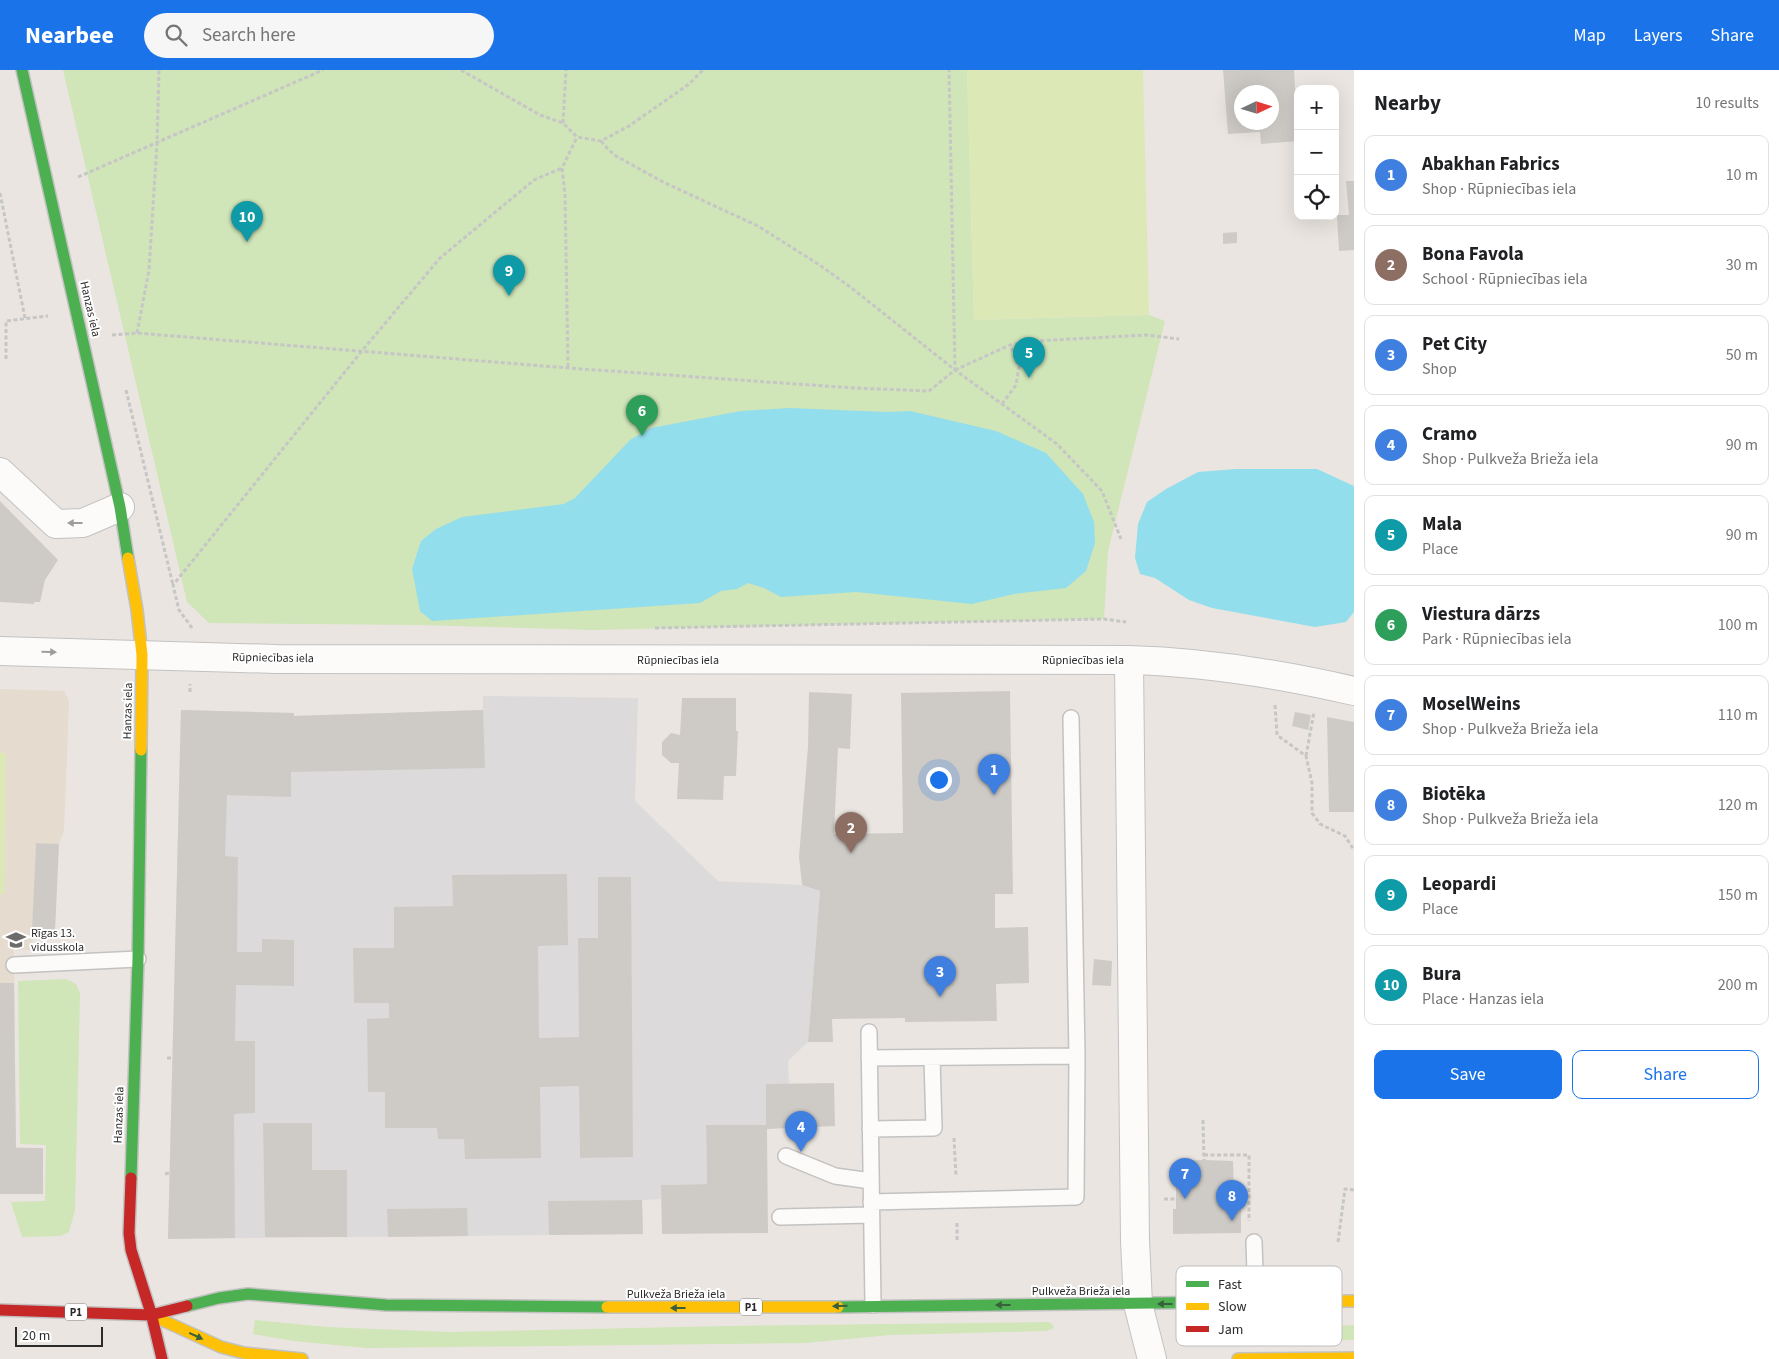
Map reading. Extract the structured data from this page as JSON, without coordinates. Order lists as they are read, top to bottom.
{
  "streets": {
    "main road": ["Hanzas iela", "Pulkveža Brieža iela", "P1"],
    "street": ["Rūpniecības iela"]
  },
  "crossings": [
    ["Hanzas iela", "Rūpniecības iela"],
    ["Hanzas iela", "Pulkveža Brieža iela"]
  ],
  "places": {
    "school or university": ["Rīgas 13. vidusskola"]
  },
  "legend": ["Fast", "Slow", "Jam"],
  "scale_bar": "20 m",
  "north": "right",
  "page": {
    "header": "Nearbee",
    "search": "Search here",
    "nav": ["Map", "Layers", "Share"],
    "heading": ["Nearby", "10 results"],
    "map_buttons": ["+", "−"],
    "list": [
      {
        "mark": "1",
        "name": "Abakhan Fabrics",
        "note": "Shop · Rūpniecības iela",
        "value": "10 m"
      },
      {
        "mark": "2",
        "name": "Bona Favola",
        "note": "School · Rūpniecības iela",
        "value": "30 m"
      },
      {
        "mark": "3",
        "name": "Pet City",
        "note": "Shop",
        "value": "50 m"
      },
      {
        "mark": "4",
        "name": "Cramo",
        "note": "Shop · Pulkveža Brieža iela",
        "value": "90 m"
      },
      {
        "mark": "5",
        "name": "Mala",
        "note": "Place",
        "value": "90 m"
      },
      {
        "mark": "6",
        "name": "Viestura dārzs",
        "note": "Park · Rūpniecības iela",
        "value": "100 m"
      },
      {
        "mark": "7",
        "name": "MoselWeins",
        "note": "Shop · Pulkveža Brieža iela",
        "value": "110 m"
      },
      {
        "mark": "8",
        "name": "Biotēka",
        "note": "Shop · Pulkveža Brieža iela",
        "value": "120 m"
      },
      {
        "mark": "9",
        "name": "Leopardi",
        "note": "Place",
        "value": "150 m"
      },
      {
        "mark": "10",
        "name": "Bura",
        "note": "Place · Hanzas iela",
        "value": "200 m"
      }
    ],
    "pins": [
      "10",
      "9",
      "5",
      "6",
      "1",
      "2",
      "3",
      "4",
      "7",
      "8"
    ],
    "buttons": ["Save", "Share"],
    "scale": "20 m"
  }
}
